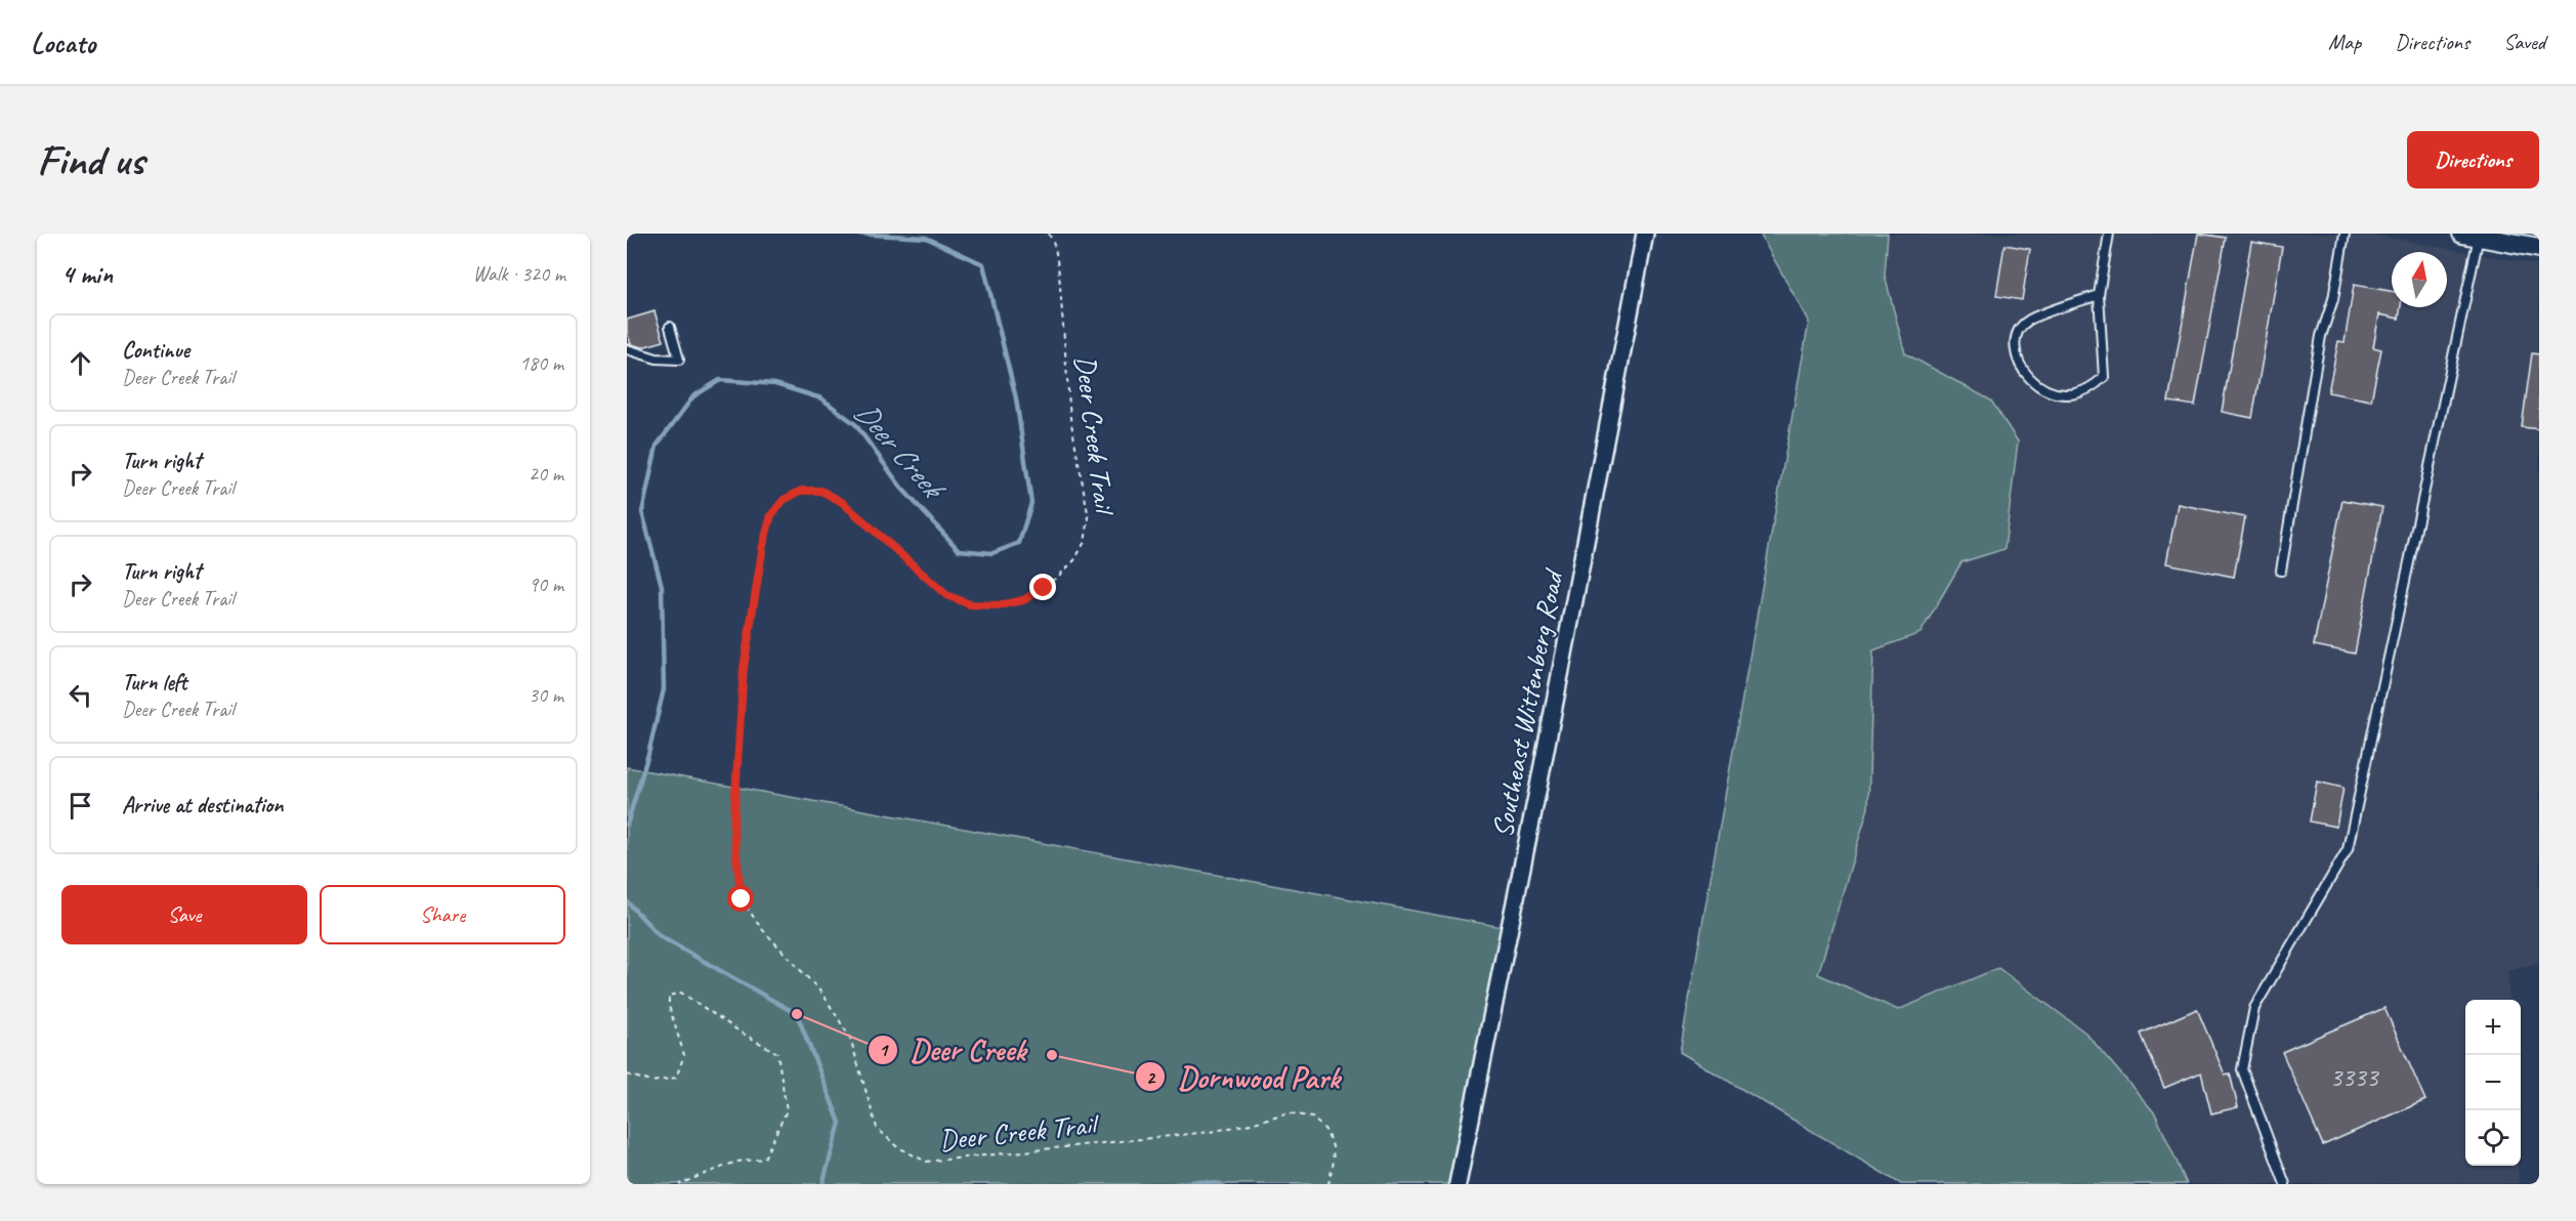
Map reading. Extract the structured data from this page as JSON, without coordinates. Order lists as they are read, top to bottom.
{
  "streets": {
    "street": ["Southeast Wittenberg Road"],
    "path": ["Deer Creek Trail"]
  },
  "water": ["Deer Creek"],
  "places": ["Deer Creek", "Dornwood Park"],
  "house_numbers": ["3333"],
  "north": "top",
  "page": {
    "header": "Locato",
    "nav": ["Map", "Directions", "Saved"],
    "buttons": [
      "Directions",
      ["Save", "Share"]
    ],
    "title": "Find us",
    "heading": ["4 min", "Walk · 320 m"],
    "list": [
      ["Continue", "Deer Creek Trail", "180 m"],
      ["Turn right", "Deer Creek Trail", "20 m"],
      ["Turn right", "Deer Creek Trail", "90 m"],
      ["Turn left", "Deer Creek Trail", "30 m"],
      "Arrive at destination"
    ],
    "map_buttons": ["+", "−"]
  }
}
